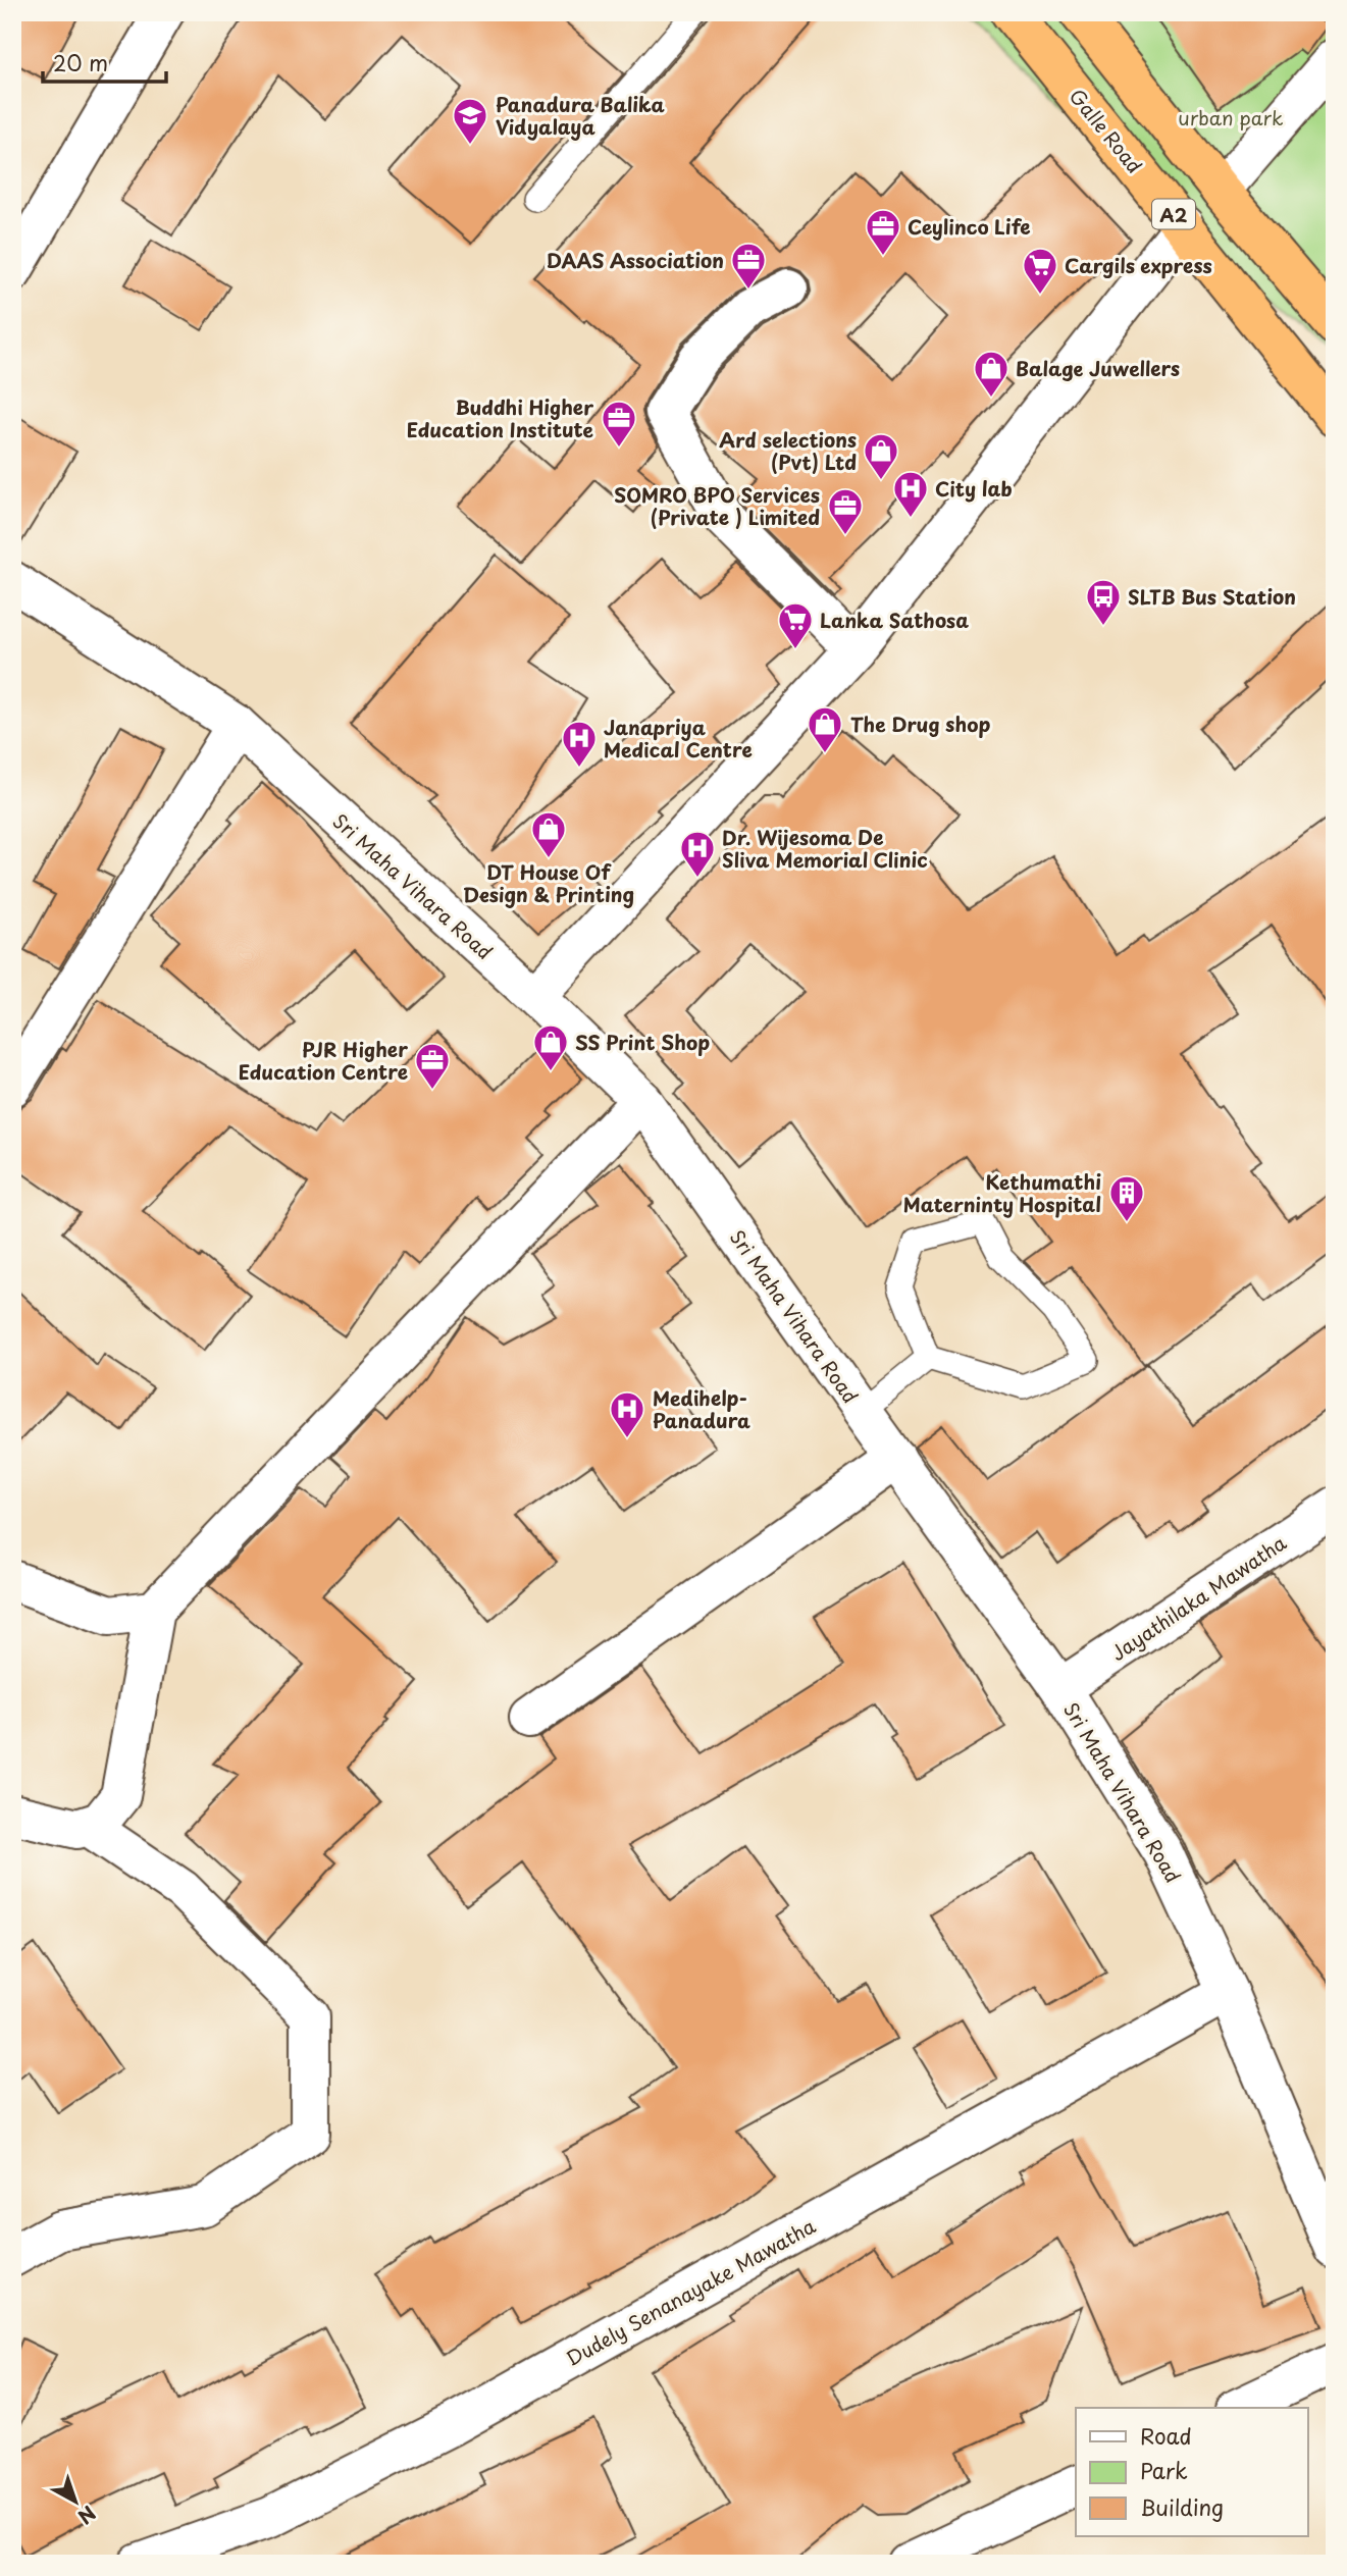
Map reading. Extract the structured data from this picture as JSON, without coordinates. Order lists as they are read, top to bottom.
{
  "streets": {
    "highway": ["Galle Road", "A2"],
    "street": ["Sri Maha Vihara Road", "Jayathilaka Mawatha", "Dudely Senanayake Mawatha"]
  },
  "crossings": [
    ["Sri Maha Vihara Road", "Jayathilaka Mawatha"],
    ["Sri Maha Vihara Road", "Dudely Senanayake Mawatha"]
  ],
  "parks": ["urban park"],
  "places": {
    "school or university": ["Panadura Balika Vidyalaya"],
    "office": [
      "Ceylinco Life",
      "DAAS Association",
      "Buddhi Higher Education Institute",
      "SOMRO BPO Services (Private ) Limited",
      "PJR Higher Education Centre"
    ],
    "supermarket": ["Cargils express", "Lanka Sathosa"],
    "shop": [
      "Balage Juwellers",
      "Ard selections (Pvt) Ltd",
      "The Drug shop",
      "DT House Of Design & Printing",
      "SS Print Shop"
    ],
    "hospital": [
      "City lab",
      "Janapriya Medical Centre",
      "Dr. Wijesoma De Sliva Memorial Clinic",
      "Medihelp- Panadura"
    ],
    "bus stop": ["SLTB Bus Station"],
    "building": ["Kethumathi Materninty Hospital"]
  },
  "legend": ["Road", "Park", "Building"],
  "scale_bar": "20 m",
  "north": "bottom right"
}
